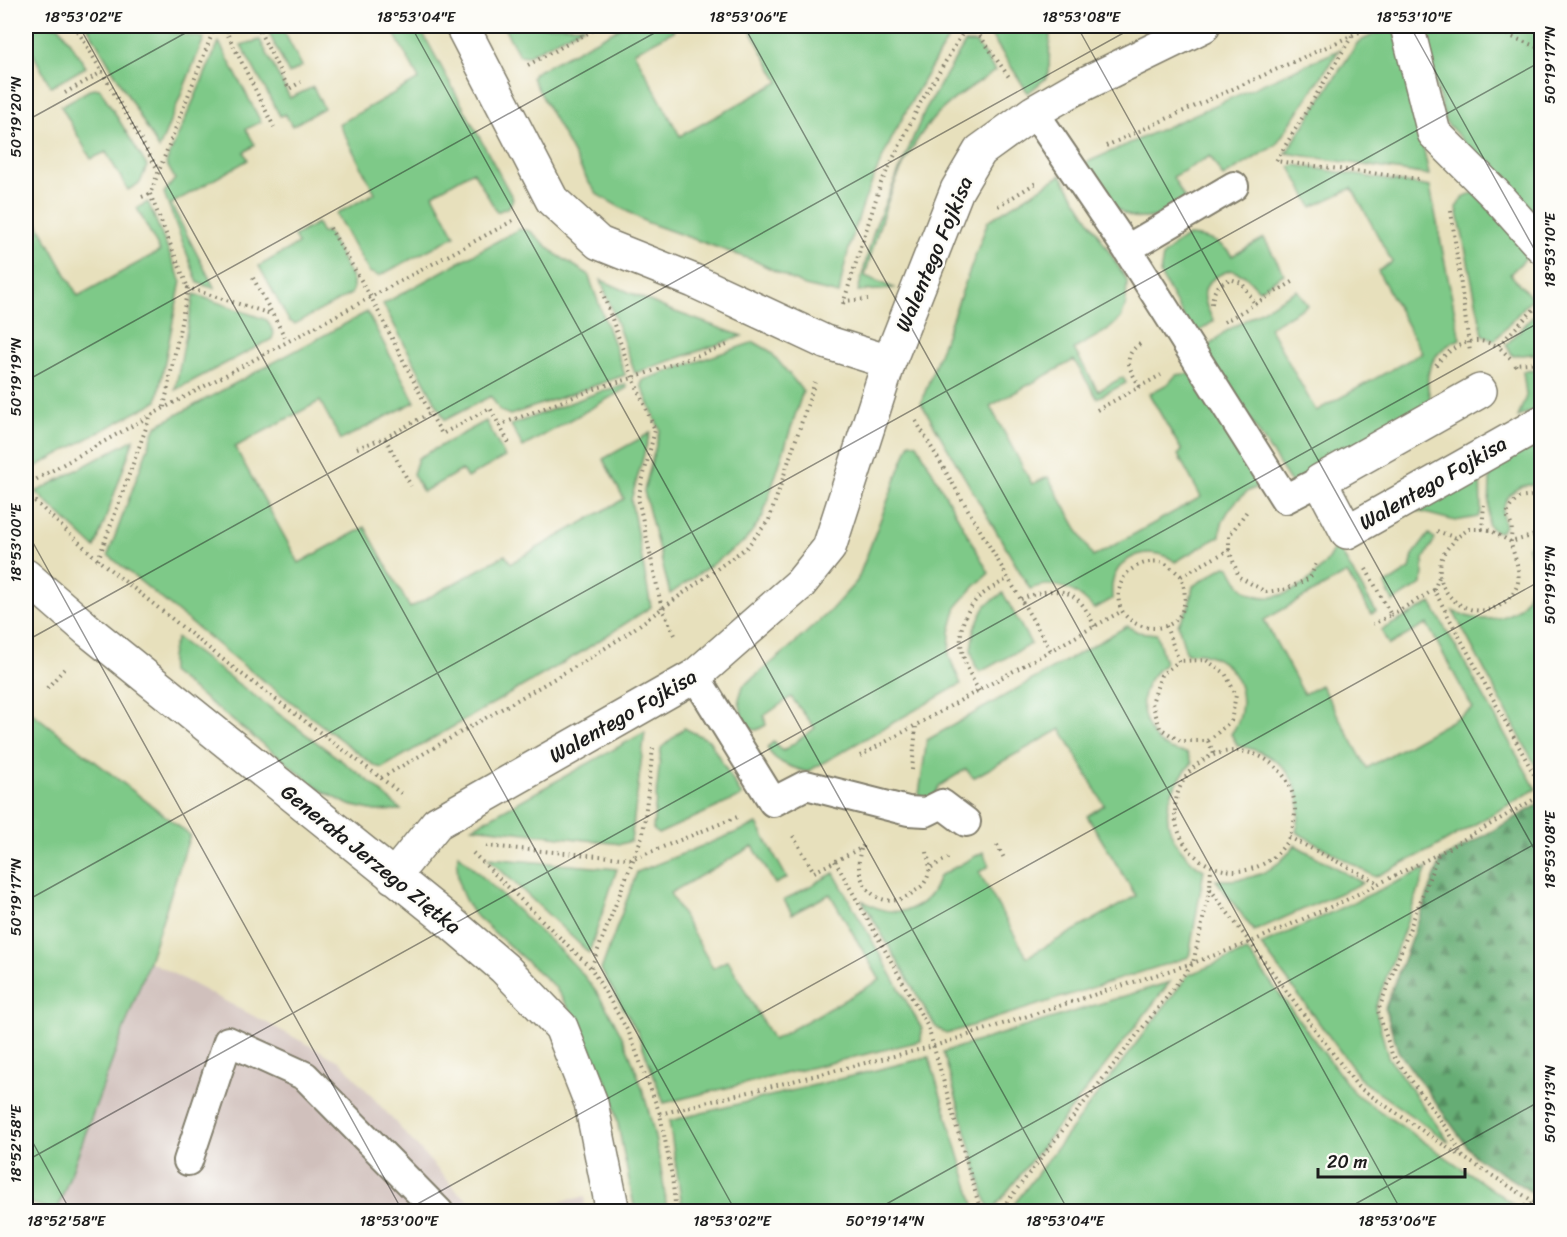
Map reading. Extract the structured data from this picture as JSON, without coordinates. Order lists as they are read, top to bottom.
{
  "streets": {
    "street": ["Walentego Fojkisa", "Generała Jerzego Ziętka"]
  },
  "crossings": [
    ["Walentego Fojkisa", "Generała Jerzego Ziętka"]
  ],
  "scale_bar": "20 m",
  "coordinates": [
    "18°53'02\"E",
    "18°53'04\"E",
    "18°53'06\"E",
    "18°53'08\"E",
    "18°53'10\"E",
    "50°19'17\"N",
    "50°19'20\"N",
    "50°19'19\"N",
    "18°53'00\"E",
    "50°19'15\"N",
    "50°19'13\"N",
    "18°52'58\"E",
    "50°19'14\"N"
  ]
}
